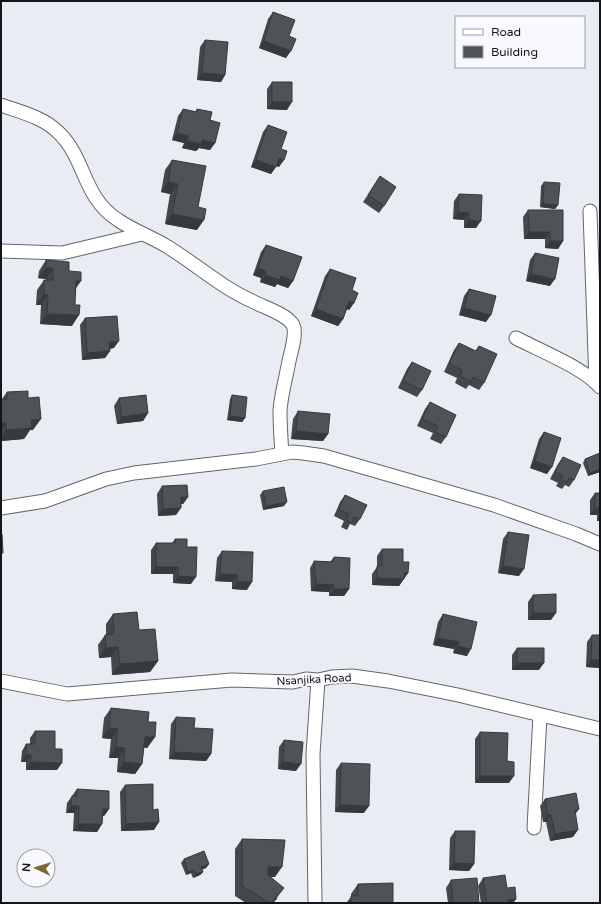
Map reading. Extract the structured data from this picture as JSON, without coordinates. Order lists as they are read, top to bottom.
{
  "streets": {
    "street": ["Nsanjika Road"]
  },
  "legend": ["Road", "Building"],
  "north": "left"
}
